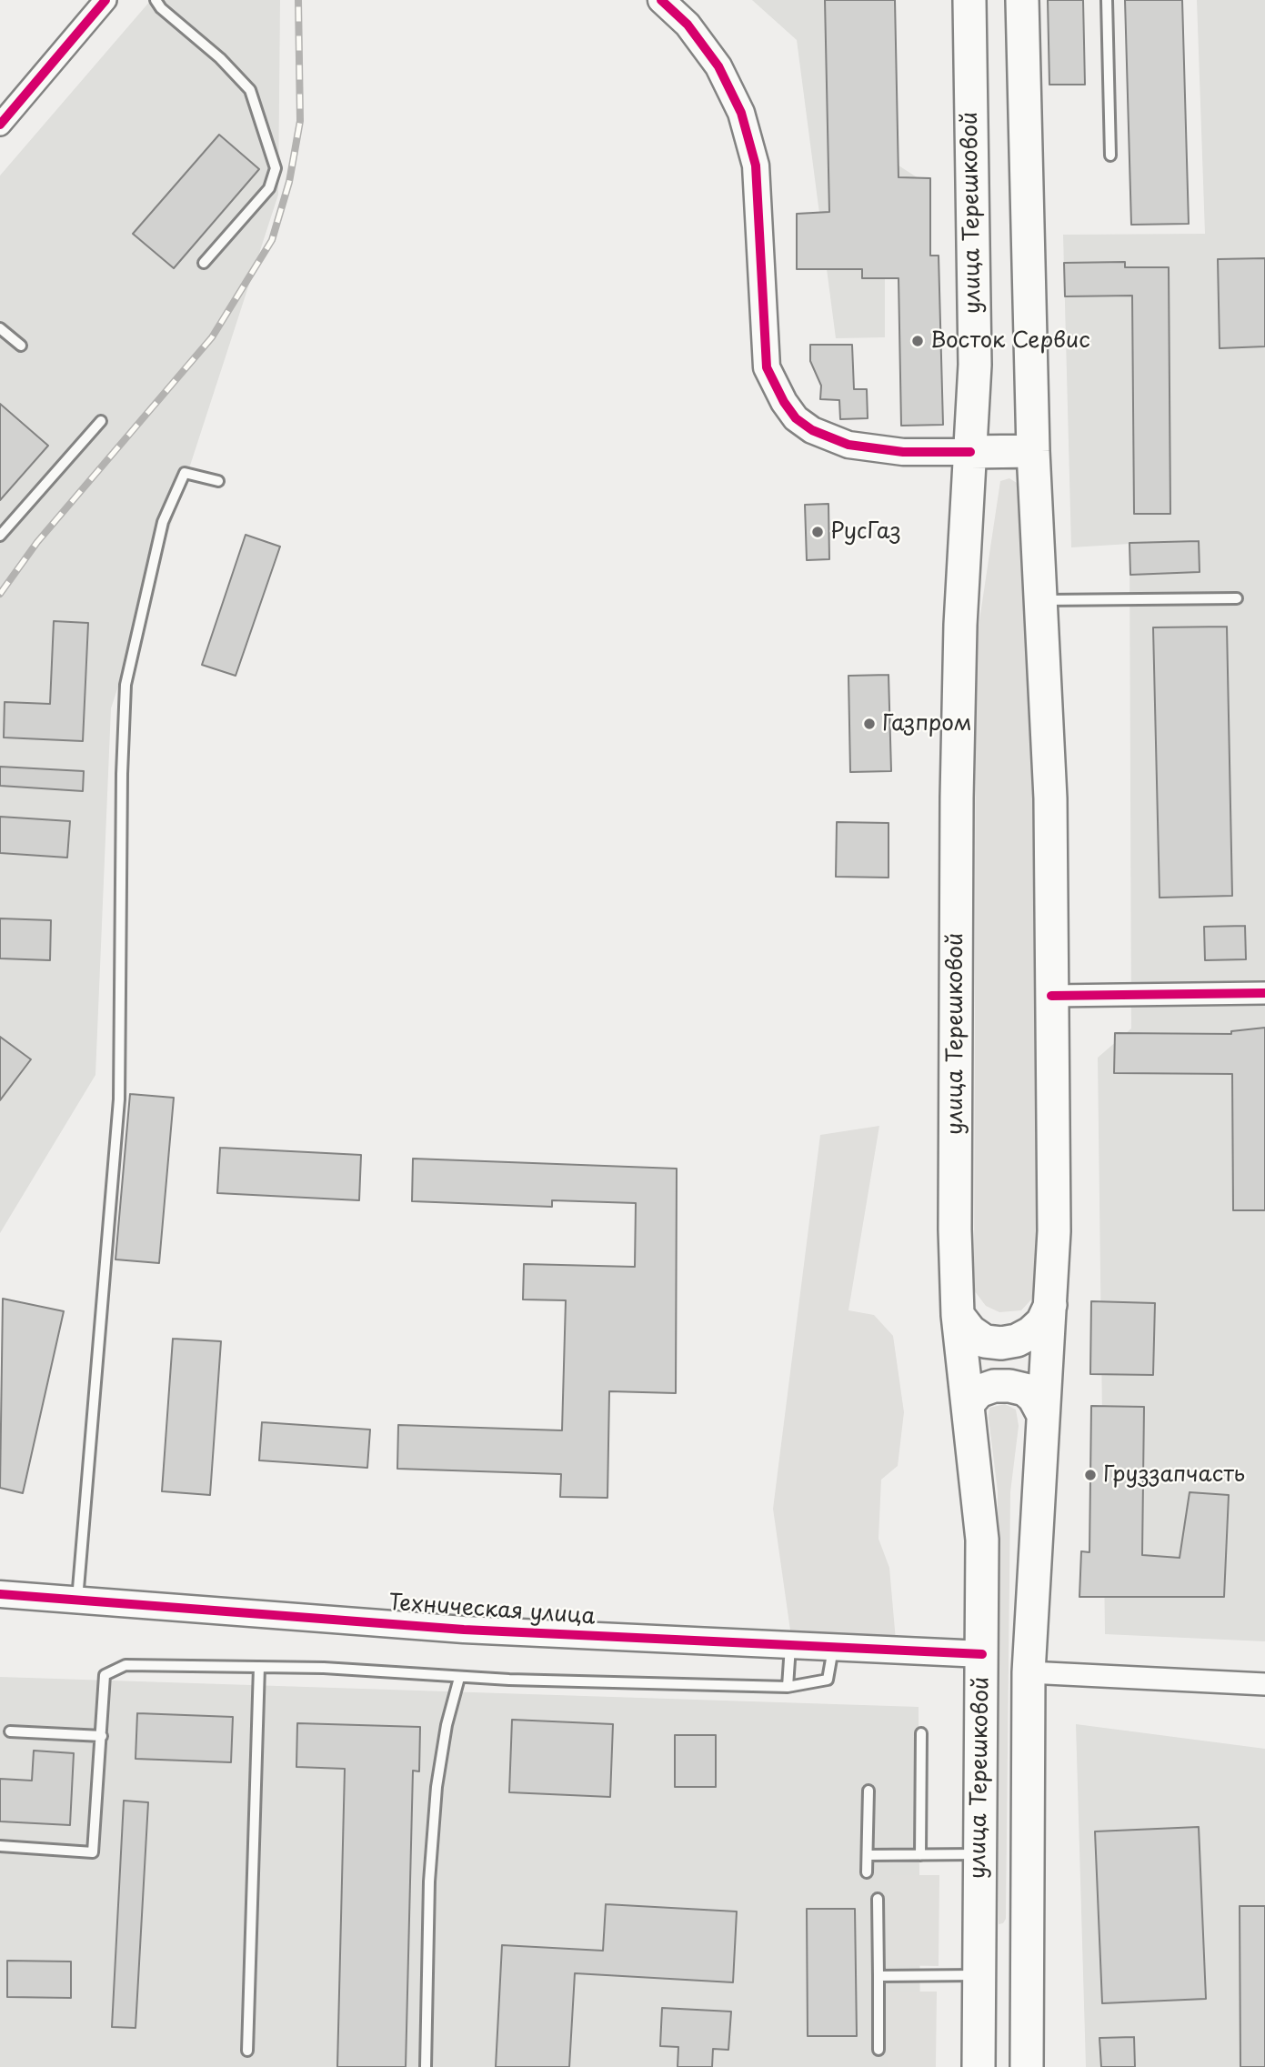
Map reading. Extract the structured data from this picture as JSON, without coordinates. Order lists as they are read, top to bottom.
{
  "streets": {
    "main road": ["улица Терешковой"],
    "street": ["Техническая улица"]
  },
  "crossings": [
    ["улица Терешковой", "Техническая улица"]
  ],
  "places": [
    "Восток Сервис",
    "РусГаз",
    "Газпром",
    "Груззапчасть"
  ]
}
